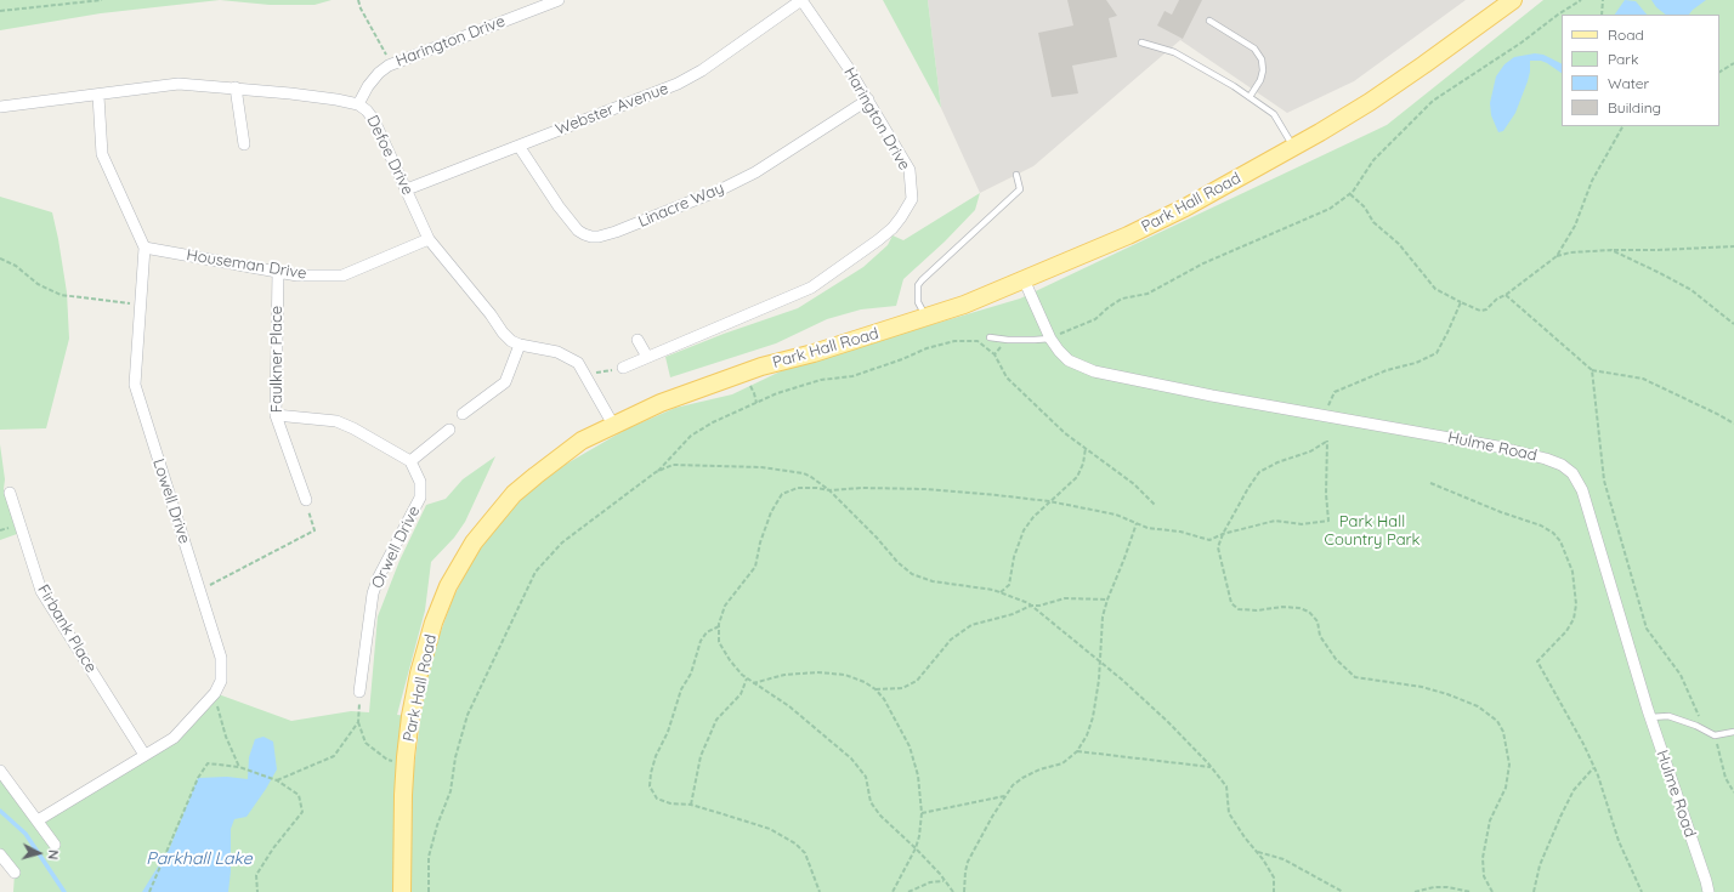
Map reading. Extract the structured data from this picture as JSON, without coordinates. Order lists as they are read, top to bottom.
{
  "streets": {
    "main road": ["Park Hall Road"],
    "street": [
      "Harington Drive",
      "Webster Avenue",
      "Defoe Drive",
      "Linacre Way",
      "Houseman Drive",
      "Faulkner Place",
      "Hulme Road",
      "Lowell Drive",
      "Orwell Drive",
      "Firbank Place"
    ]
  },
  "crossings": [
    ["Harington Drive", "Webster Avenue"],
    ["Harington Drive", "Defoe Drive"],
    ["Harington Drive", "Linacre Way"],
    ["Webster Avenue", "Defoe Drive"],
    ["Webster Avenue", "Linacre Way"],
    ["Defoe Drive", "Park Hall Road"],
    ["Defoe Drive", "Houseman Drive"],
    ["Defoe Drive", "Lowell Drive"],
    ["Park Hall Road", "Hulme Road"],
    ["Houseman Drive", "Faulkner Place"],
    ["Houseman Drive", "Lowell Drive"],
    ["Lowell Drive", "Firbank Place"]
  ],
  "water": ["Parkhall Lake"],
  "parks": ["Park Hall Country Park"],
  "legend": [
    "Road",
    "Park",
    "Water",
    "Building"
  ],
  "north": "right"
}
